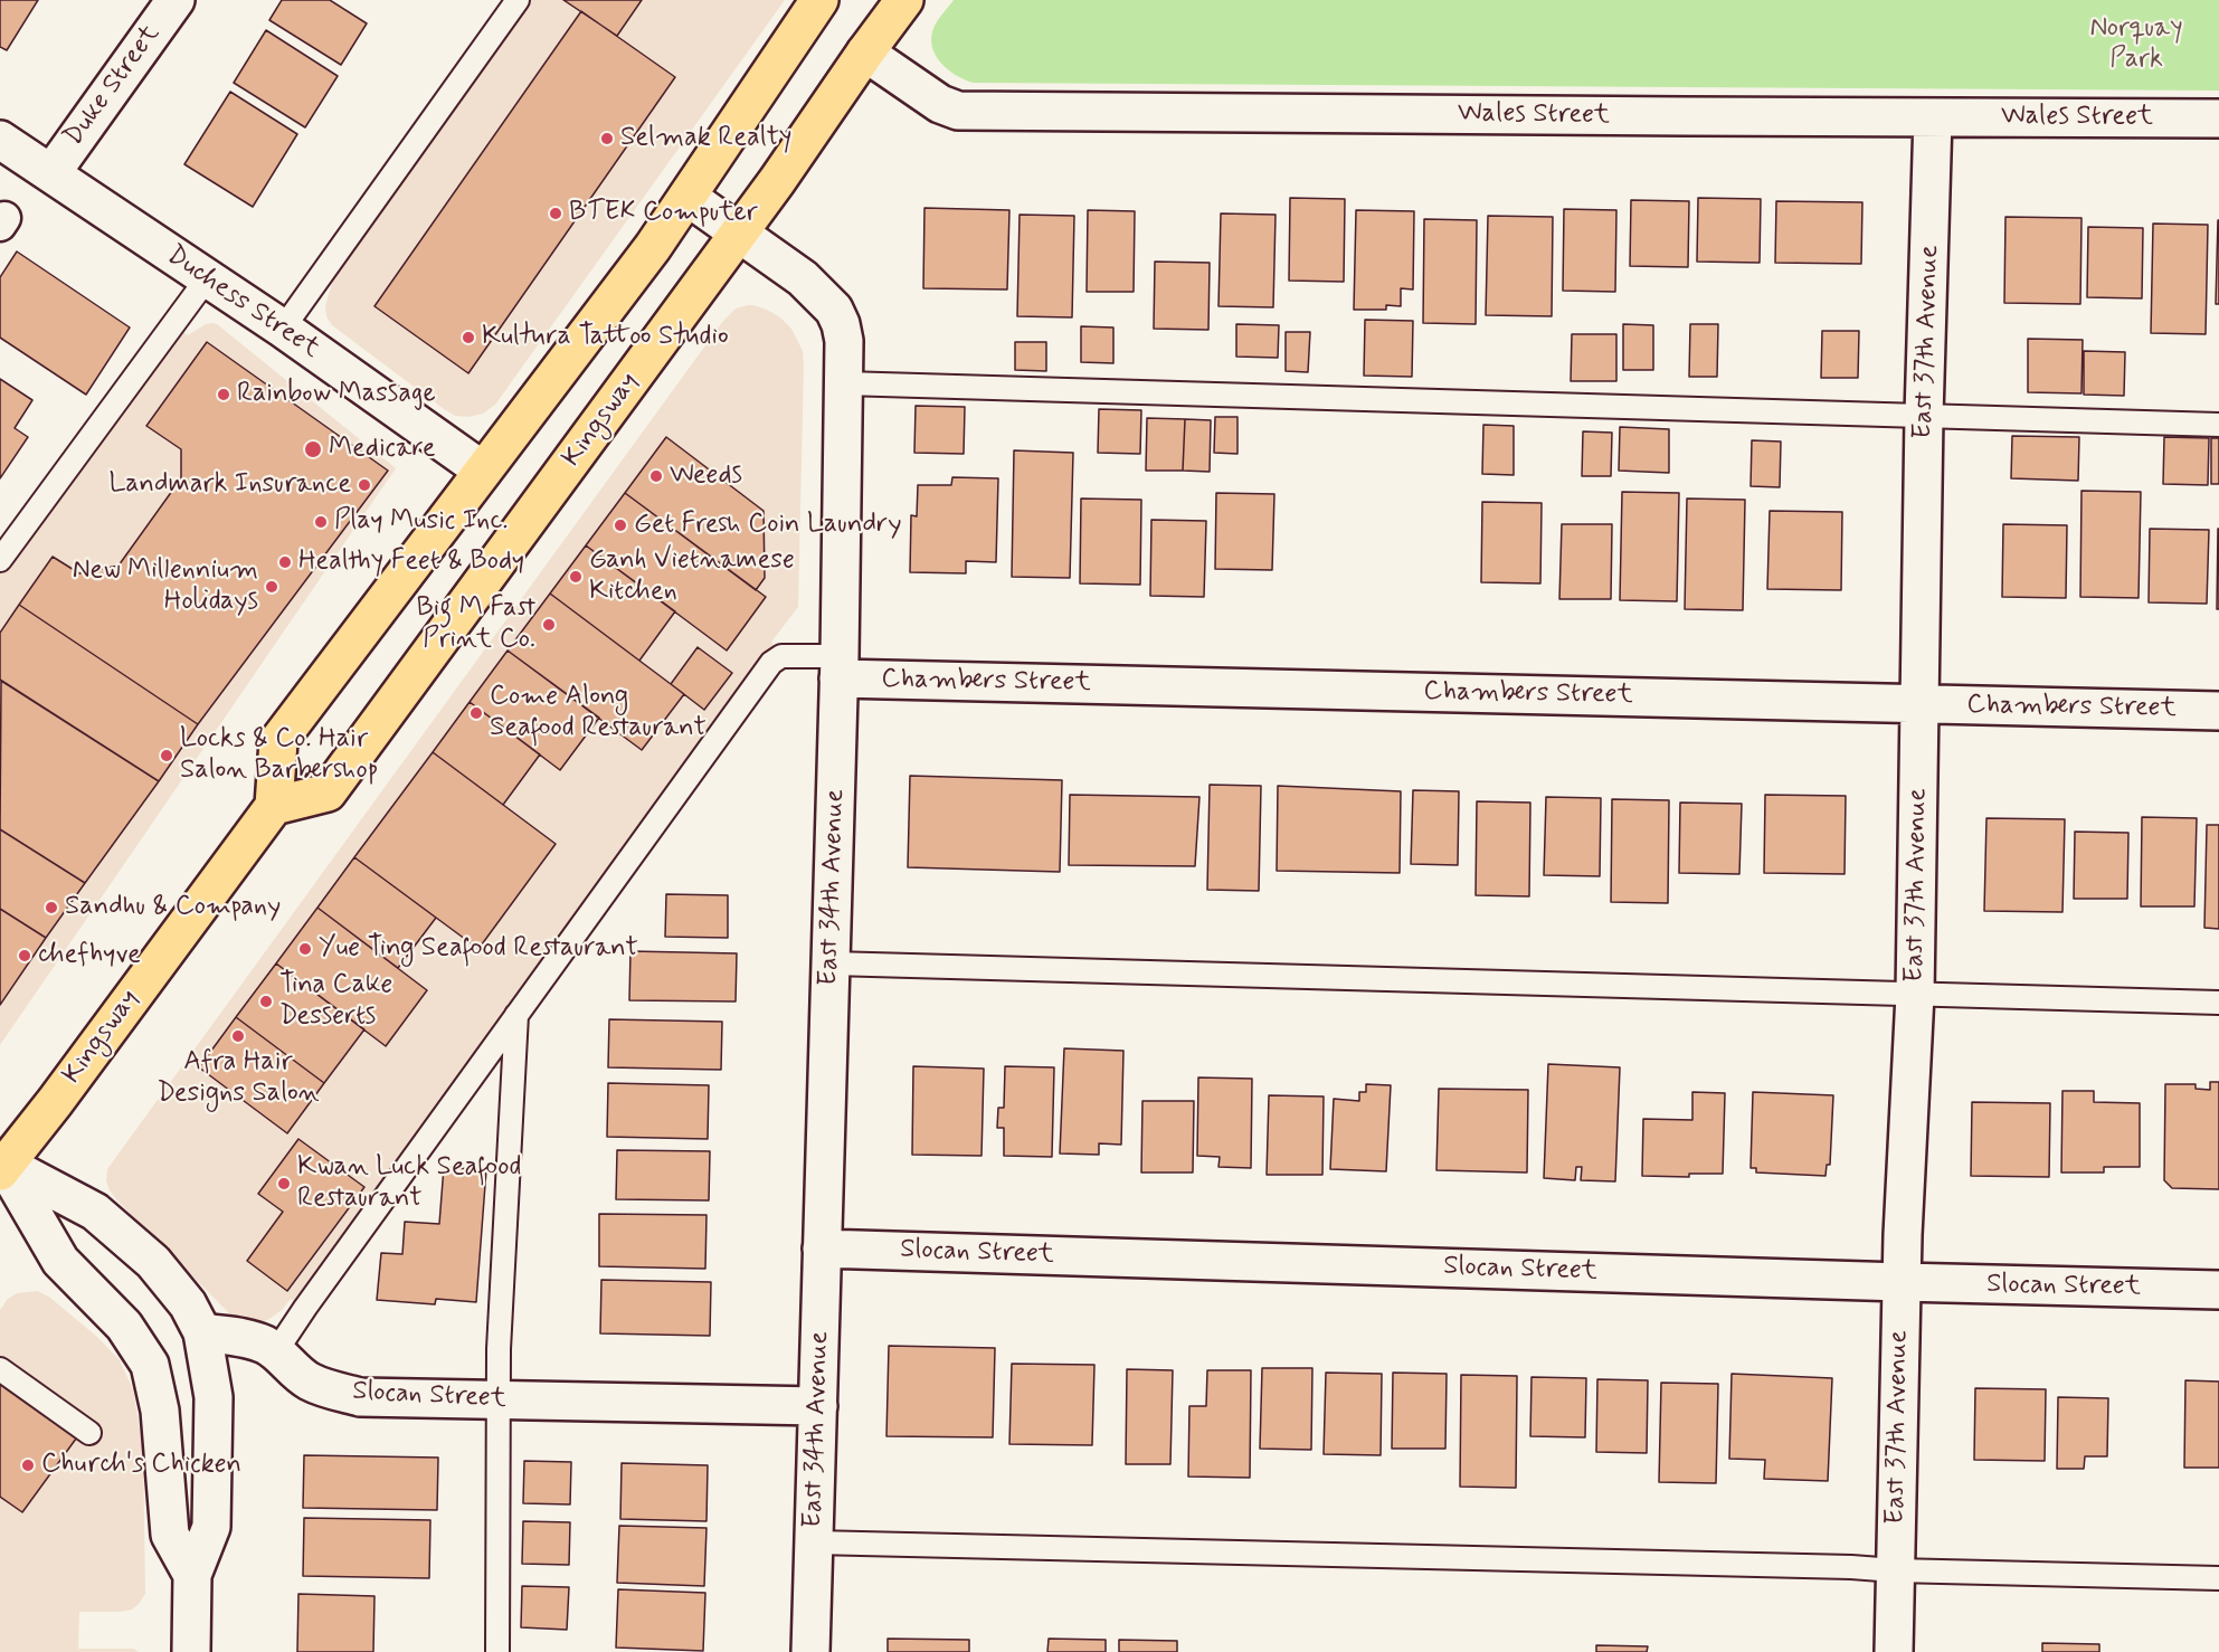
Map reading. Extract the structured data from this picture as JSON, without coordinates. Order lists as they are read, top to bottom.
{
  "streets": {
    "main road": ["Kingsway"],
    "street": [
      "Duke Street",
      "Wales Street",
      "Duchess Street",
      "East 37th Avenue",
      "Chambers Street",
      "East 34th Avenue",
      "Slocan Street"
    ]
  },
  "crossings": [
    ["Duke Street", "Duchess Street"],
    ["Wales Street", "East 37th Avenue"],
    ["Wales Street", "Kingsway"],
    ["East 37th Avenue", "Chambers Street"],
    ["East 37th Avenue", "Slocan Street"],
    ["Kingsway", "East 34th Avenue"],
    ["Chambers Street", "East 34th Avenue"],
    ["East 34th Avenue", "Slocan Street"]
  ],
  "parks": ["Norquay Park"],
  "places": [
    "Selmak Realty",
    "BTEK Computer",
    "Kultura Tattoo Studio",
    "Rainbow Massage",
    "Medicare",
    "Weeds",
    "Landmark Insurance",
    "Play Music Inc.",
    "Get Fresh Coin Laundry",
    "Healthy Feet & Body",
    "Ganh Vietnamese Kitchen",
    "New Millennium Holidays",
    "Big M Fast Print Co.",
    "Come Along Seafood Restaurant",
    "Locks & Co. Hair Salon Barbershop",
    "Sandhu & Company",
    "Yue Ting Seafood Restaurant",
    "chefhyve",
    "Tina Cake Desserts",
    "Afra Hair Designs Salon",
    "Kwan Luck Seafood Restaurant",
    "Church's Chicken"
  ]
}
